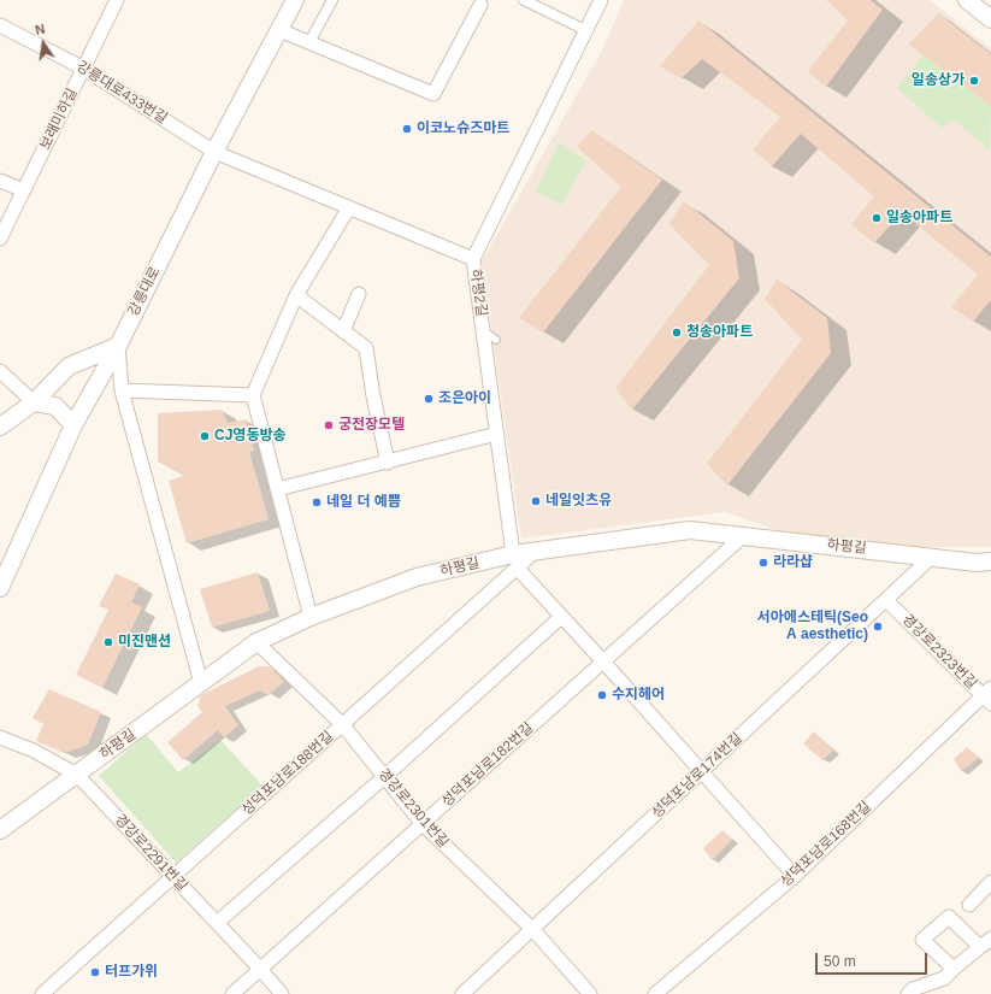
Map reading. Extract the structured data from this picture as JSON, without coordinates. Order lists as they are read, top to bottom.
{
  "streets": {
    "street": [
      "강릉대로433번길",
      "보래미하길",
      "강릉대로",
      "하평2길",
      "하평길",
      "경강로2323번길",
      "성덕포남로182번길",
      "성덕포남로188번길",
      "성덕포남로174번길",
      "경강로2301번길",
      "성덕포남로168번길",
      "경강로2291번길"
    ]
  },
  "crossings": [
    ["강릉대로433번길", "보래미하길"],
    ["강릉대로433번길", "강릉대로"],
    ["강릉대로433번길", "하평2길"],
    ["하평2길", "하평길"],
    ["하평2길", "성덕포남로188번길"],
    ["하평길", "성덕포남로182번길"],
    ["하평길", "성덕포남로188번길"],
    ["하평길", "성덕포남로174번길"],
    ["하평길", "경강로2301번길"],
    ["하평길", "경강로2291번길"],
    ["경강로2323번길", "성덕포남로174번길"],
    ["경강로2323번길", "성덕포남로168번길"],
    ["성덕포남로182번길", "경강로2301번길"],
    ["성덕포남로182번길", "경강로2291번길"],
    ["성덕포남로188번길", "경강로2301번길"],
    ["성덕포남로188번길", "경강로2291번길"],
    ["성덕포남로174번길", "경강로2301번길"]
  ],
  "places": [
    "일송상가",
    "이코노슈즈마트",
    "일송아파트",
    "청송아파트",
    "조은아이",
    "궁전장모텔",
    "CJ영동방송",
    "네일잇츠유",
    "네일 더 예쁨",
    "라라샵",
    "서아에스테틱(Seo A aesthetic)",
    "미진맨션",
    "수지헤어",
    "터프가위"
  ],
  "scale_bar": "50 m",
  "north": "top"
}
